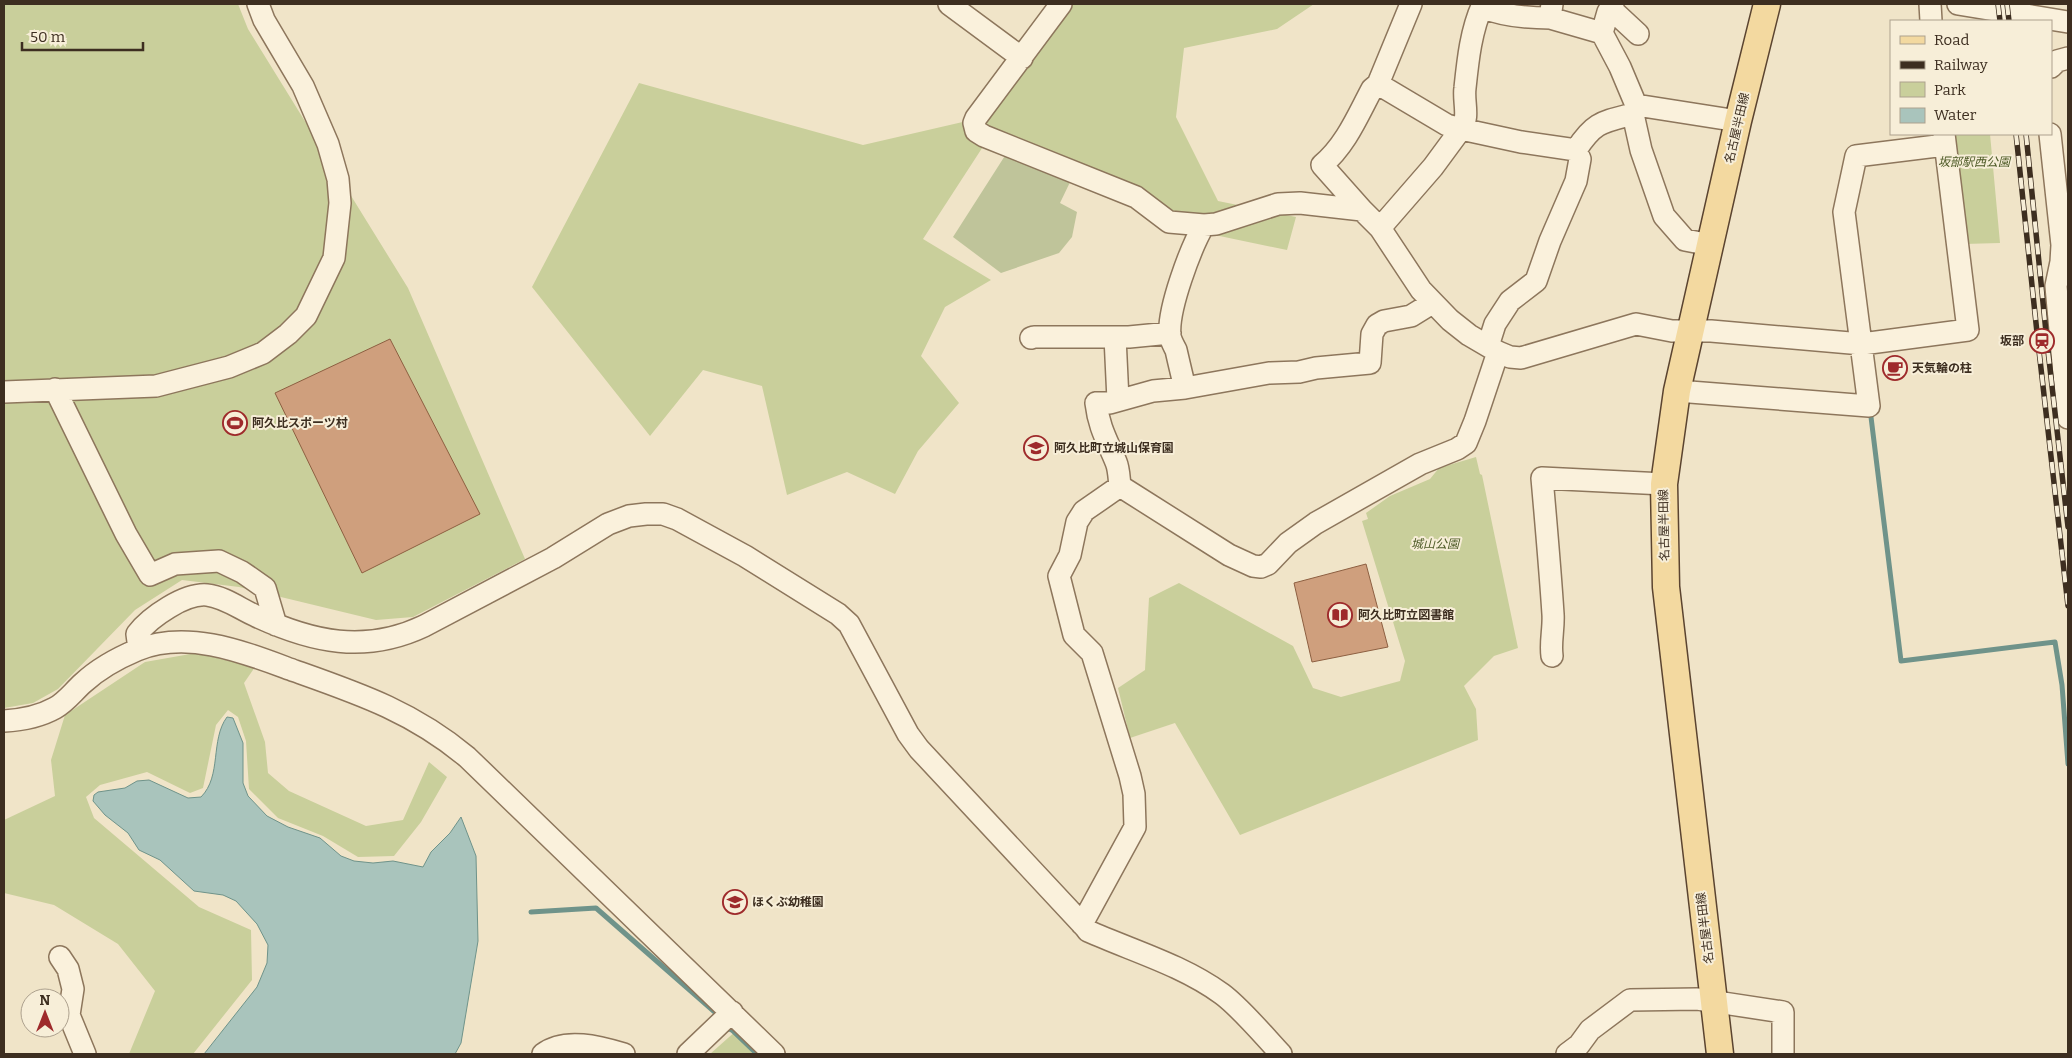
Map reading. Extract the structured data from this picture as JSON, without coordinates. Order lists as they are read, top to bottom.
{
  "streets": {
    "main road": ["名古屋半田線"]
  },
  "parks": ["坂部駅西公園", "城山公園"],
  "places": {
    "station": ["坂部"],
    "cafe": ["天気輪の柱"],
    "sports": ["阿久比スポーツ村"],
    "school or university": ["阿久比町立城山保育園", "ほくぶ幼稚園"],
    "library": ["阿久比町立図書館"]
  },
  "legend": [
    "Road",
    "Railway",
    "Park",
    "Water"
  ],
  "scale_bar": "50 m",
  "north": "top"
}
